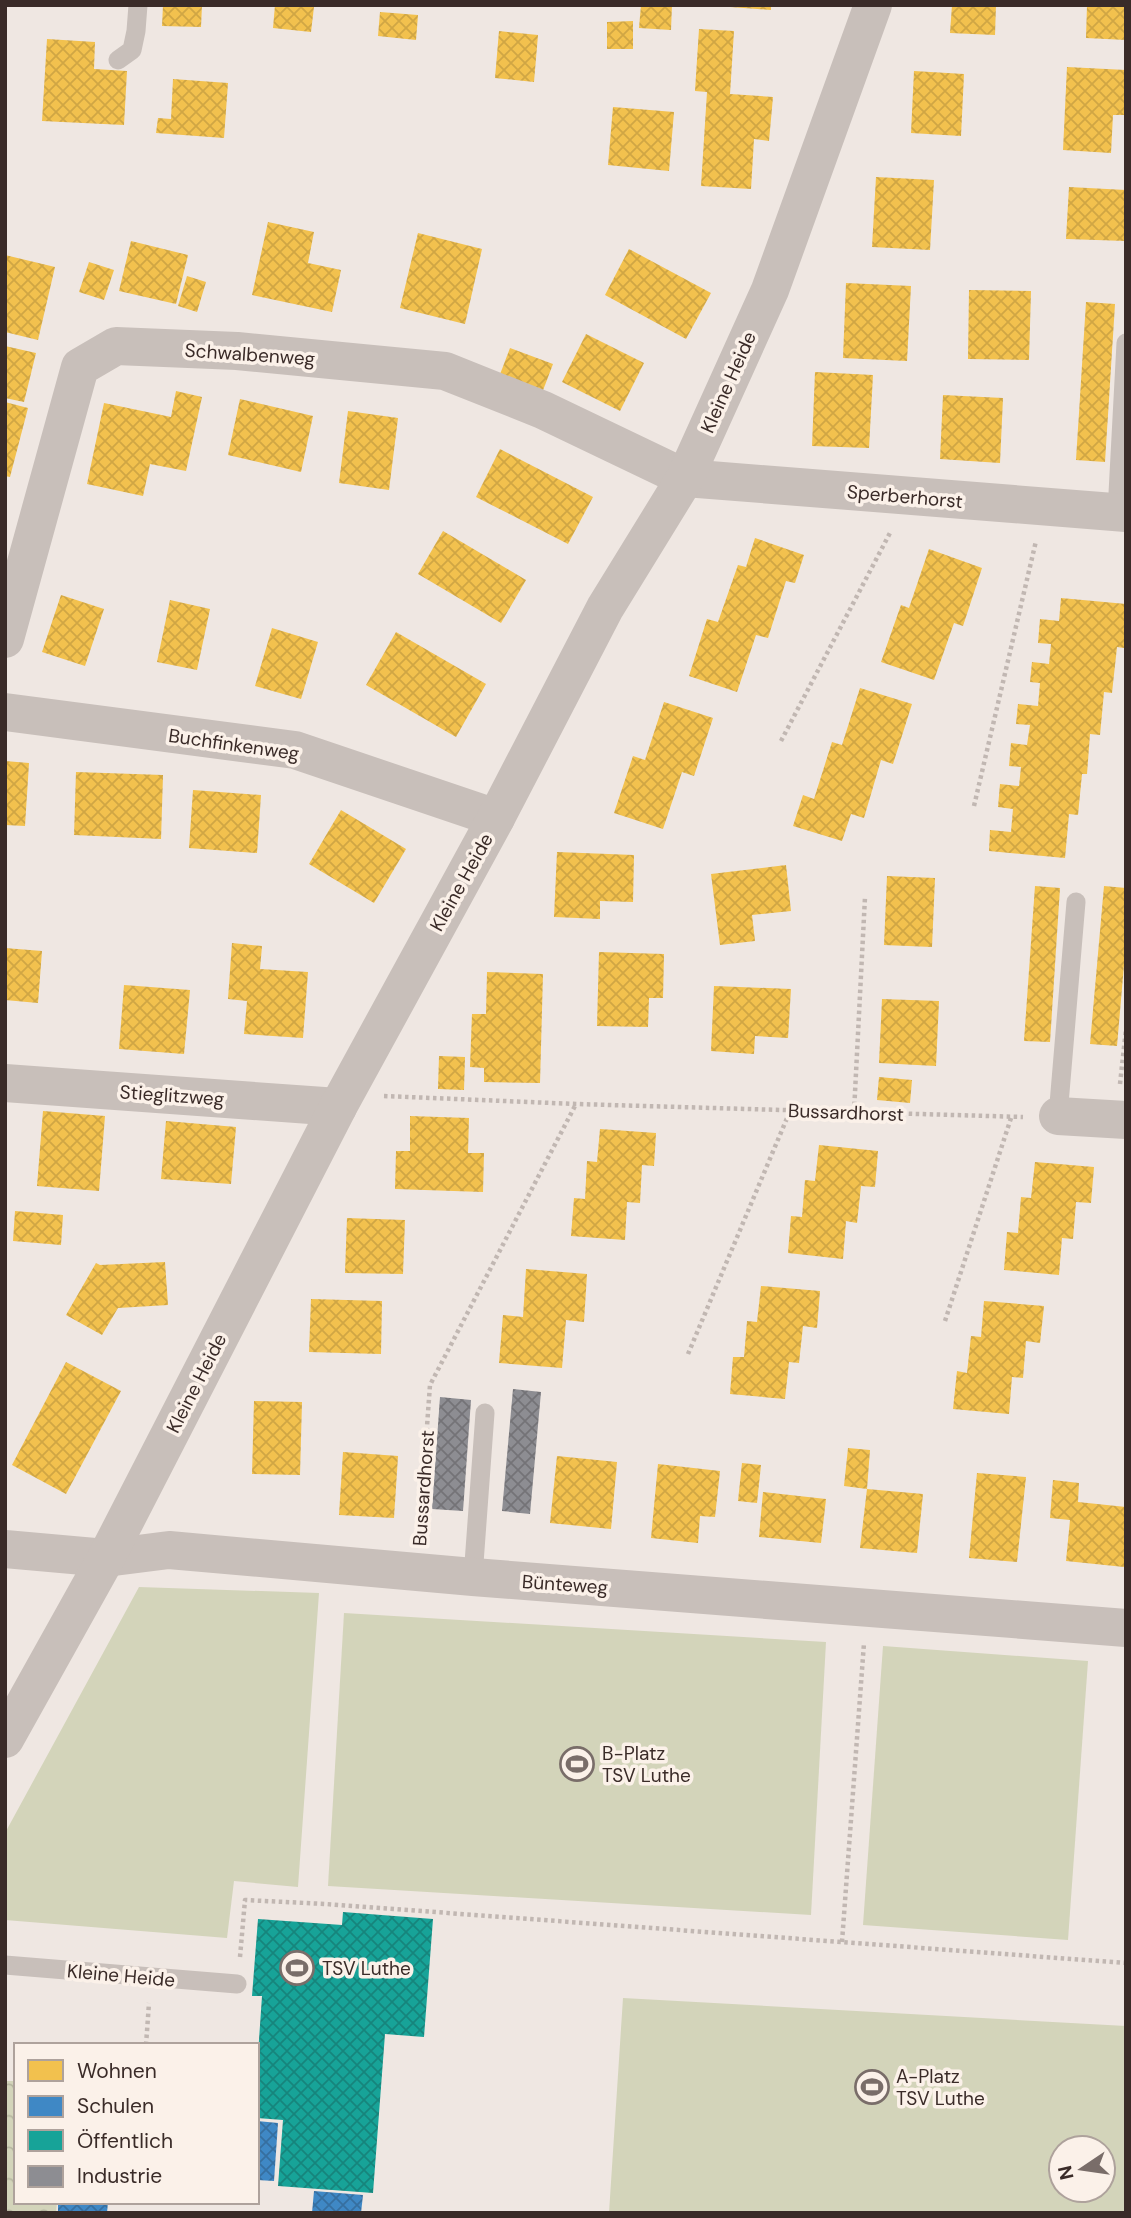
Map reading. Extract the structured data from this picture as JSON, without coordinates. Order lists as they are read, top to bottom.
{
  "streets": {
    "street": [
      "Schwalbenweg",
      "Kleine Heide",
      "Sperberhorst",
      "Buchfinkenweg",
      "Stieglitzweg",
      "Bünteweg"
    ],
    "path": ["Bussardhorst"]
  },
  "crossings": [
    ["Schwalbenweg", "Kleine Heide"],
    ["Schwalbenweg", "Sperberhorst"],
    ["Kleine Heide", "Sperberhorst"],
    ["Kleine Heide", "Buchfinkenweg"],
    ["Kleine Heide", "Stieglitzweg"],
    ["Kleine Heide", "Bussardhorst"],
    ["Kleine Heide", "Bünteweg"],
    ["Stieglitzweg", "Bussardhorst"],
    ["Bussardhorst", "Bünteweg"]
  ],
  "places": {
    "sports": ["B-Platz TSV Luthe", "TSV Luthe", "A-Platz TSV Luthe"]
  },
  "legend": [
    "Wohnen",
    "Schulen",
    "Öffentlich",
    "Industrie"
  ],
  "north": "left"
}
